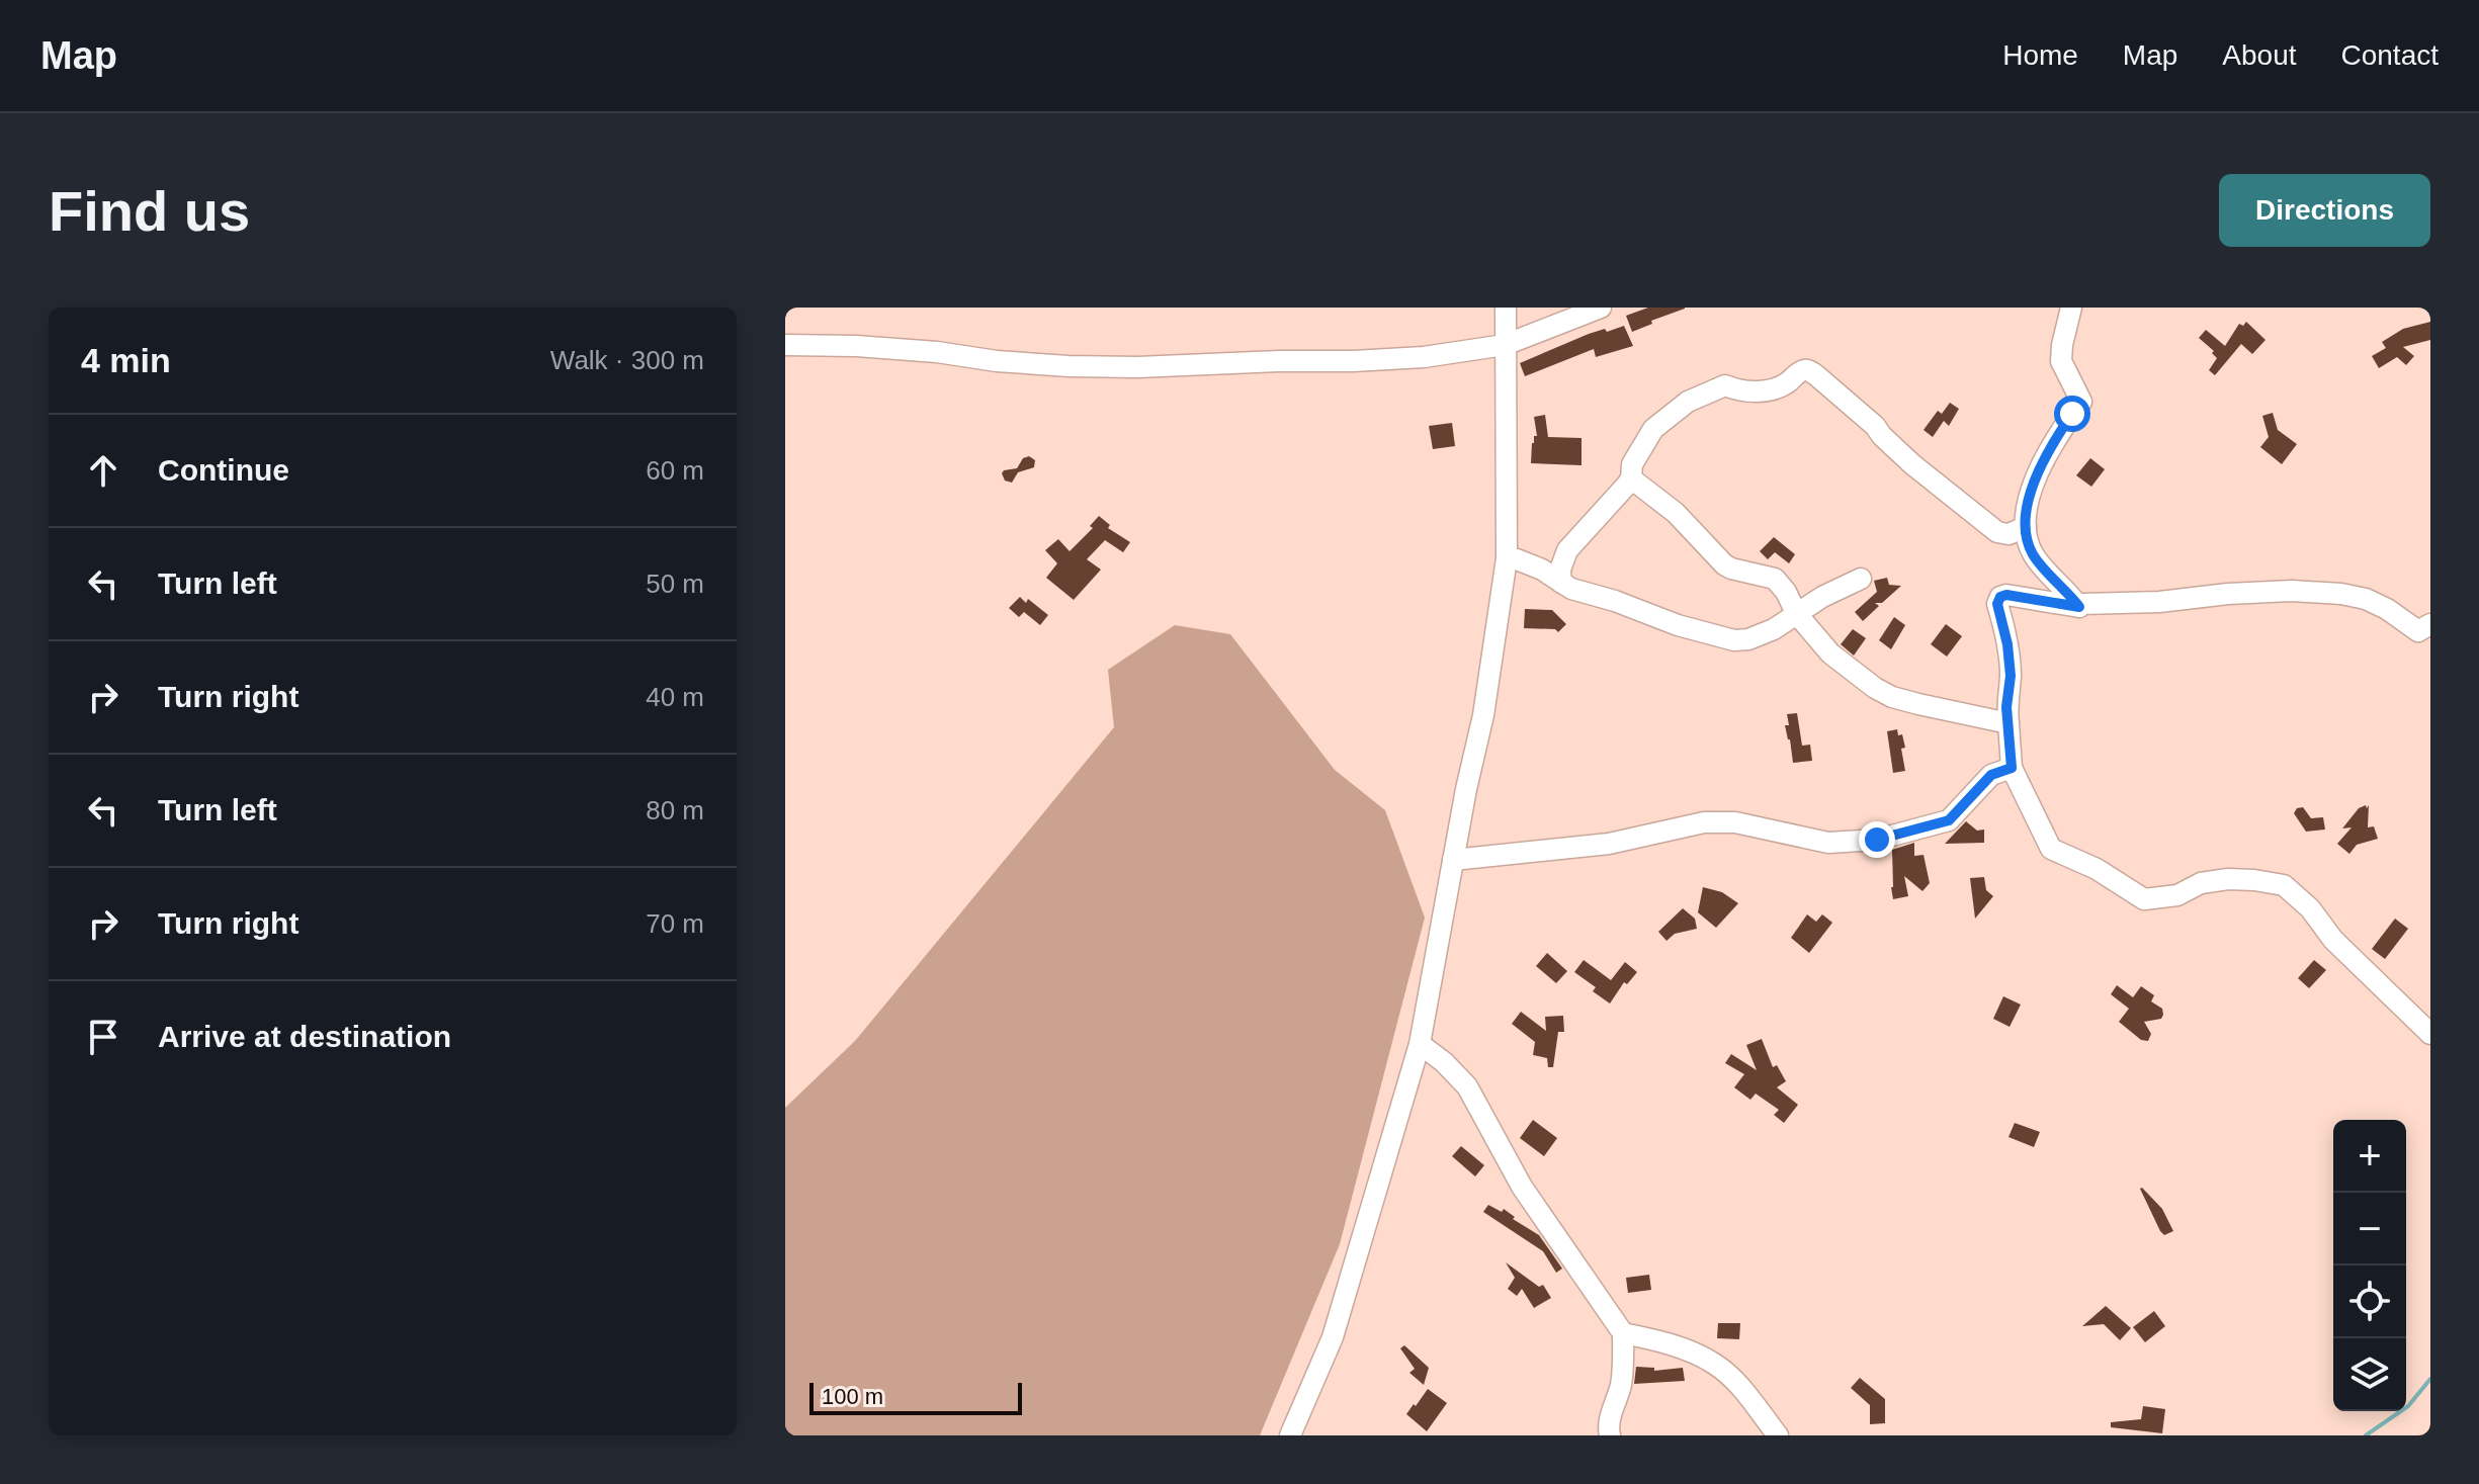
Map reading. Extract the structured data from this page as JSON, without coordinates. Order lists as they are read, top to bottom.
{
  "scale_bar": "100 m",
  "page": {
    "header": "Map",
    "nav": [
      "Home",
      "Map",
      "About",
      "Contact"
    ],
    "buttons": "Directions",
    "title": "Find us",
    "heading": ["4 min", "Walk · 300 m"],
    "list": [
      ["Continue", "60 m"],
      ["Turn left", "50 m"],
      ["Turn right", "40 m"],
      ["Turn left", "80 m"],
      ["Turn right", "70 m"],
      "Arrive at destination"
    ],
    "map_buttons": ["+", "−"],
    "scale": "100 m"
  }
}
